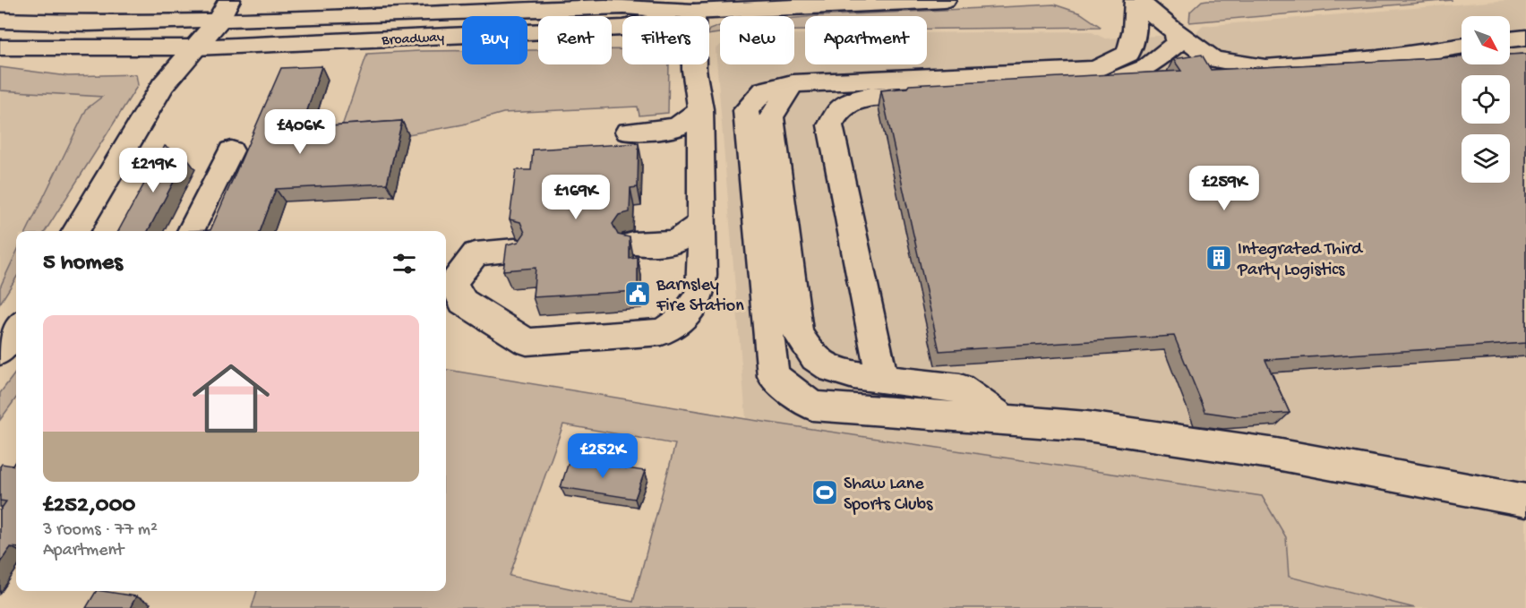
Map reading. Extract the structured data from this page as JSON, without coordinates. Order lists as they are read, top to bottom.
{
  "streets": {
    "main road": ["Broadway"]
  },
  "places": {
    "building": ["Integrated Third Party Logistics"],
    "public building": ["Barnsley Fire Station"],
    "sports": ["Shaw Lane Sports Clubs"]
  },
  "north": "bottom right",
  "page": {
    "chip": [
      "Buy",
      "Rent",
      "Filters",
      "New",
      "Apartment"
    ],
    "price": [
      "£406K",
      "£219K",
      "£259K",
      "£169K",
      "£252K"
    ],
    "heading": "5 homes",
    "list": [
      {
        "name": "£252,000",
        "note": "3 rooms · 77 m² · Apartment"
      }
    ]
  }
}
